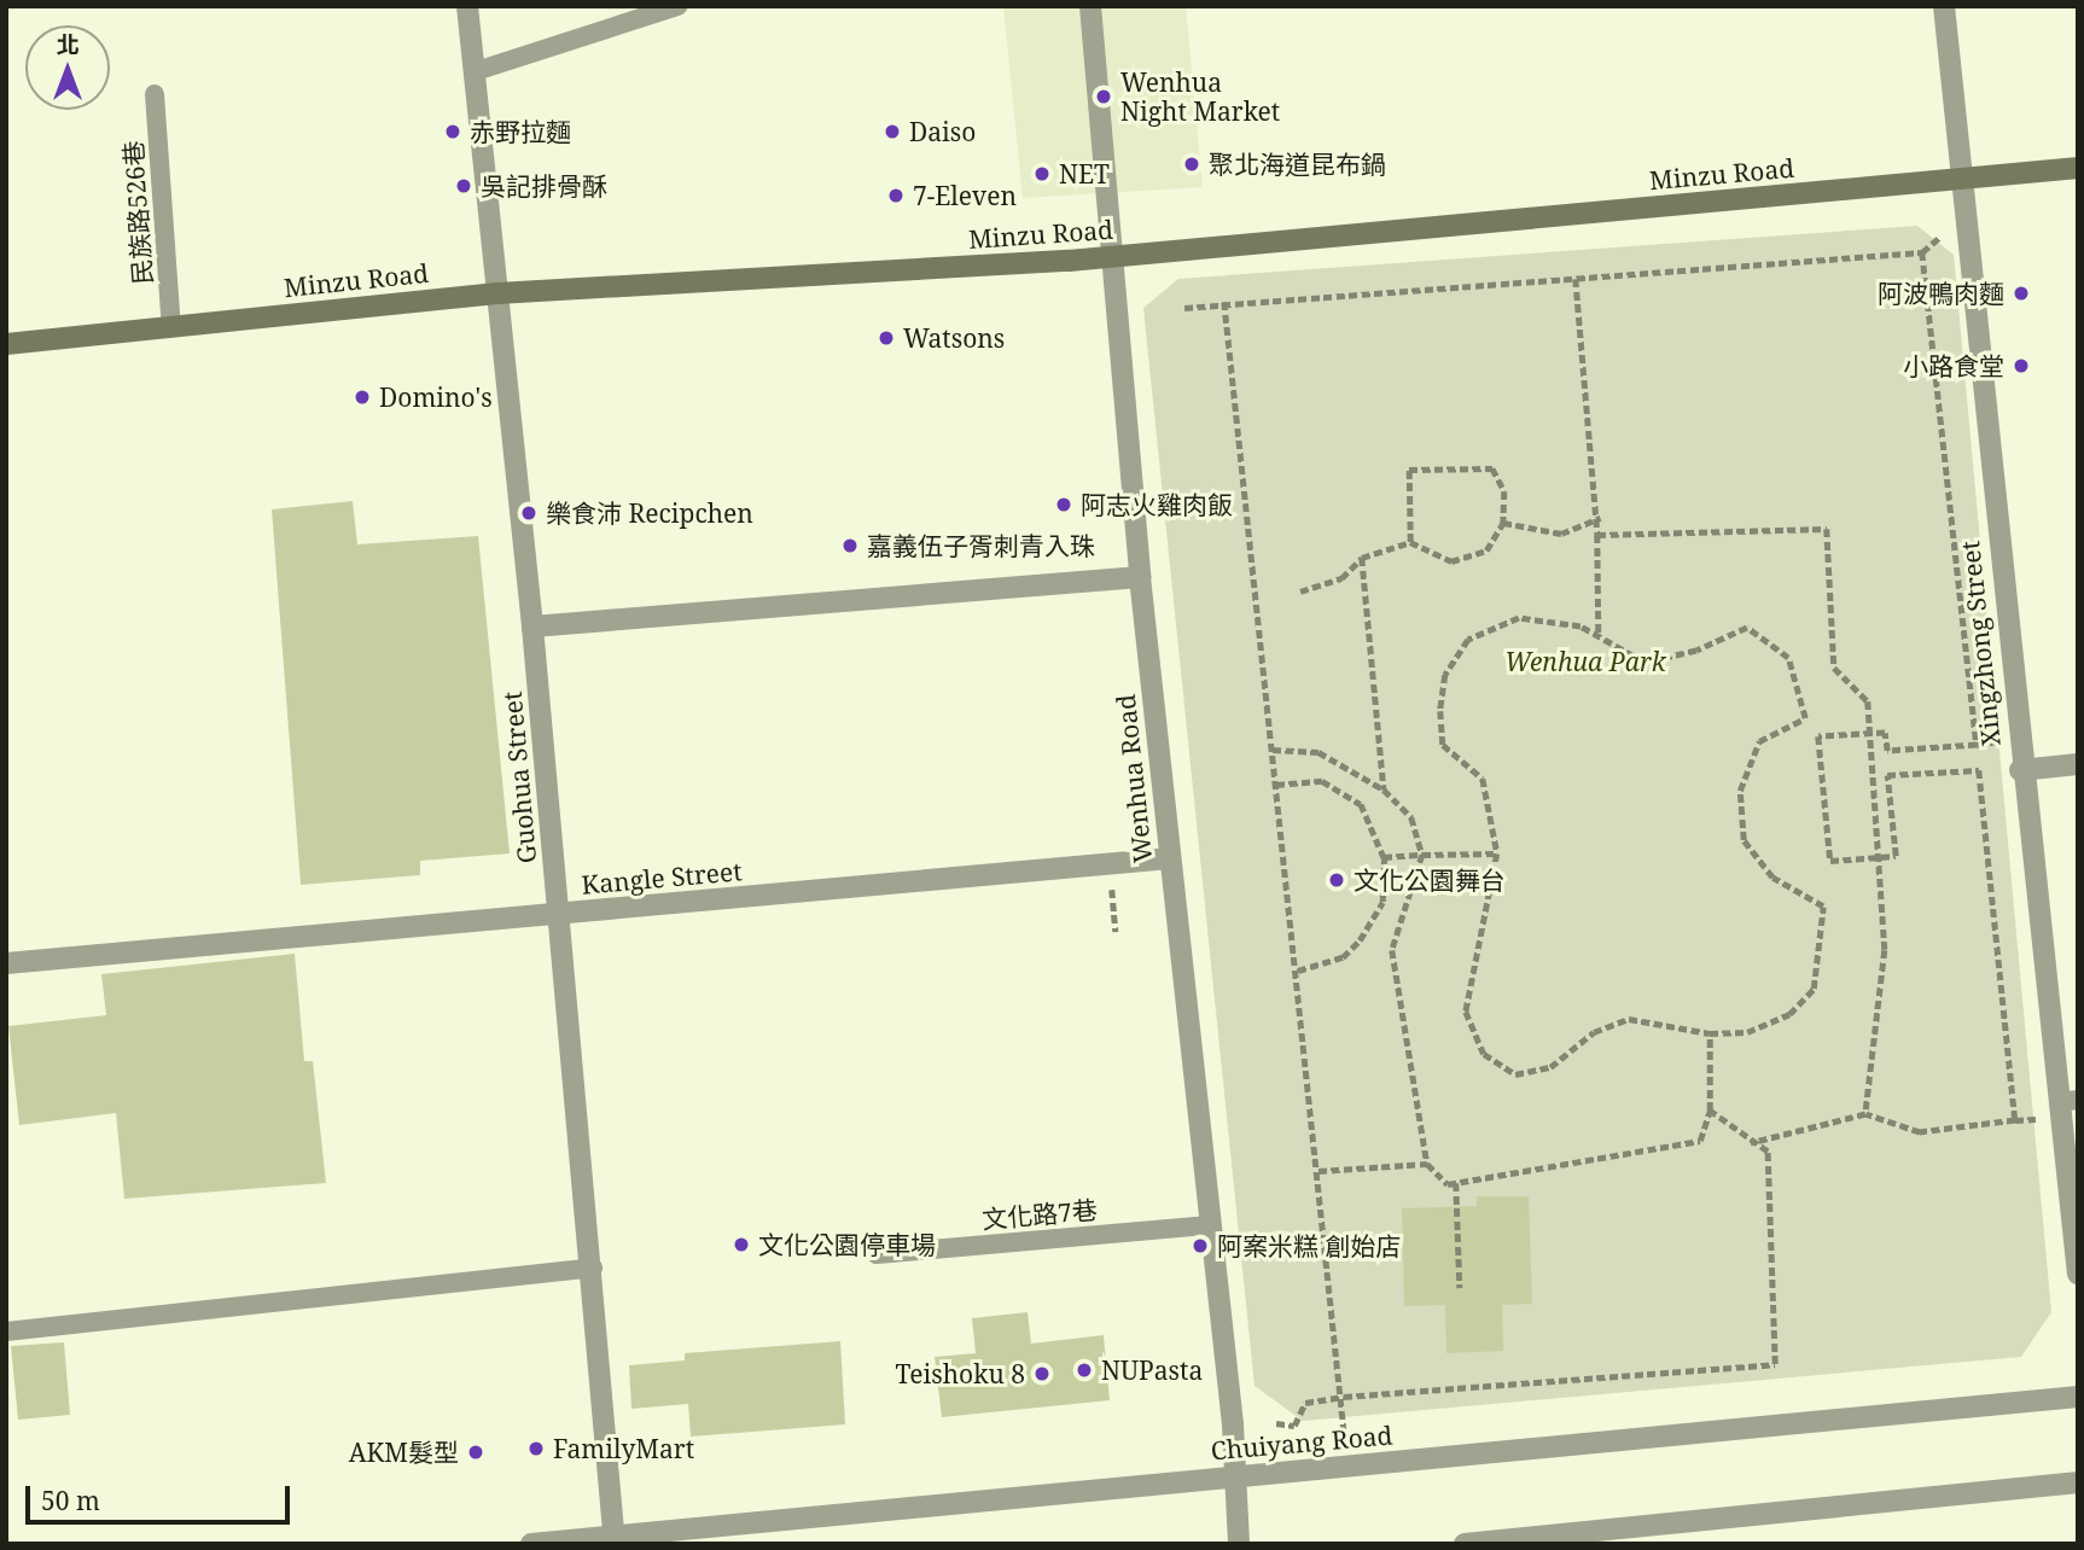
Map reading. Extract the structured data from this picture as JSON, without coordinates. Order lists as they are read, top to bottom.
{
  "streets": {
    "main road": ["Minzu Road"],
    "street": [
      "Xingzhong Street",
      "Guohua Street",
      "Wenhua Road",
      "Kangle Street",
      "Chuiyang Road"
    ],
    "lane": ["民族路526巷", "文化路7巷"]
  },
  "crossings": [
    ["Minzu Road", "民族路526巷"],
    ["Minzu Road", "Xingzhong Street"],
    ["Minzu Road", "Guohua Street"],
    ["Minzu Road", "Wenhua Road"],
    ["Guohua Street", "Kangle Street"],
    ["Guohua Street", "Chuiyang Road"],
    ["Wenhua Road", "Kangle Street"],
    ["Wenhua Road", "文化路7巷"],
    ["Wenhua Road", "Chuiyang Road"]
  ],
  "parks": ["Wenhua Park"],
  "places": [
    "Wenhua Night Market",
    "赤野拉麵",
    "Daiso",
    "聚北海道昆布鍋",
    "NET",
    "吳記排骨酥",
    "7-Eleven",
    "阿波鴨肉麵",
    "Watsons",
    "小路食堂",
    "Domino's",
    "阿志火雞肉飯",
    "樂食沛 Recipchen",
    "嘉義伍子胥刺青入珠",
    "文化公園舞台",
    "文化公園停車場",
    "阿案米糕 創始店",
    "NUPasta",
    "Teishoku 8",
    "FamilyMart",
    "AKM髮型"
  ],
  "scale_bar": "50 m",
  "north": "top"
}
